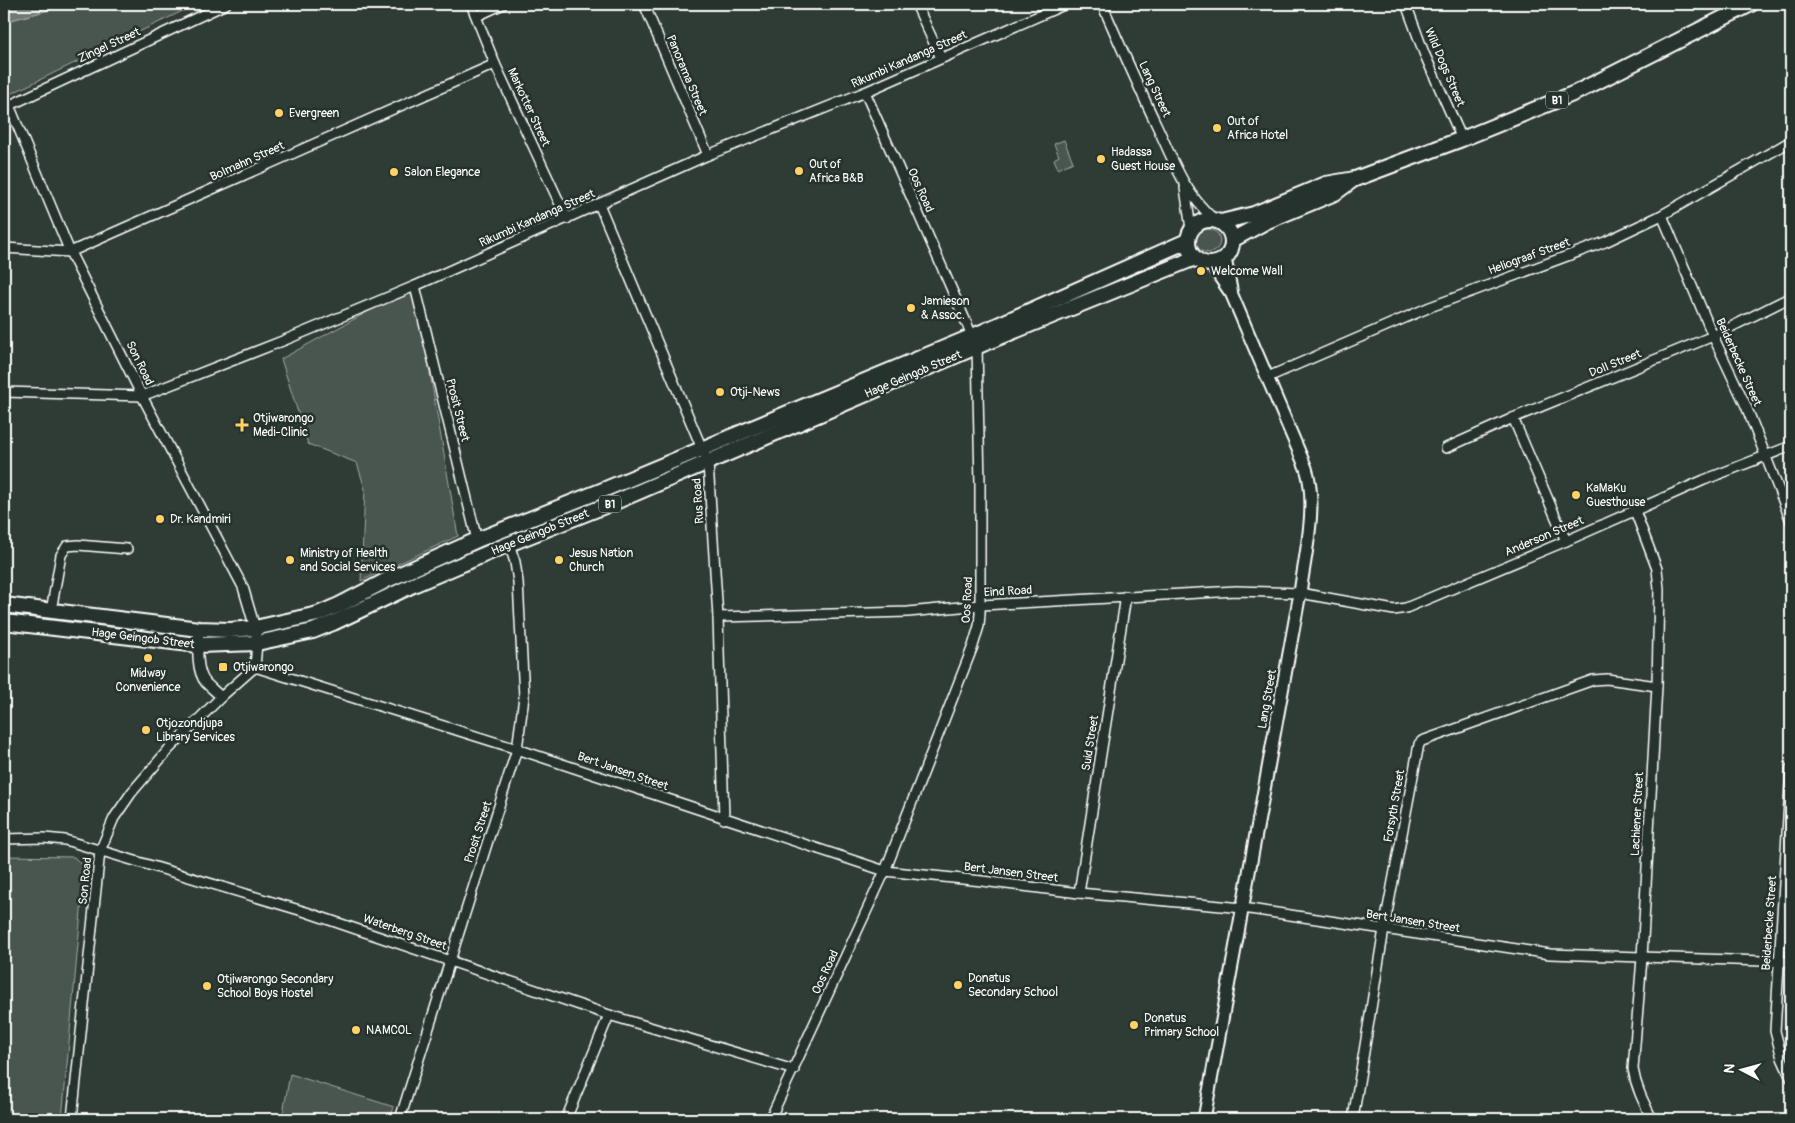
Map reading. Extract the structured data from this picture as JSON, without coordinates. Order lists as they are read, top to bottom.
{
  "streets": {
    "highway": ["B1", "Hage Geingob Street"],
    "street": [
      "Zingel Street",
      "Rikumbi Kandanga Street",
      "Wild Dogs Street",
      "Panorama Street",
      "Lang Street",
      "Markotter Street",
      "Bolmahn Street",
      "Oos Road",
      "Heliograaf Street",
      "Beiderbecke Street",
      "Son Road",
      "Doll Street",
      "Prosit Street",
      "Rus Road",
      "Anderson Street",
      "Eind Road",
      "Suid Street",
      "Bert Jansen Street",
      "Forsyth Street",
      "Lachiener Street",
      "Waterberg Street"
    ]
  },
  "crossings": [
    ["Zingel Street", "Son Road"],
    ["Rikumbi Kandanga Street", "Panorama Street"],
    ["Rikumbi Kandanga Street", "Markotter Street"],
    ["Rikumbi Kandanga Street", "Oos Road"],
    ["Rikumbi Kandanga Street", "Son Road"],
    ["Rikumbi Kandanga Street", "Prosit Street"],
    ["Rikumbi Kandanga Street", "Rus Road"],
    ["Wild Dogs Street", "B1"],
    ["Lang Street", "B1"],
    ["Lang Street", "Heliograaf Street"],
    ["Lang Street", "Hage Geingob Street"],
    ["Lang Street", "Anderson Street"],
    ["Lang Street", "Eind Road"],
    ["Lang Street", "Bert Jansen Street"],
    ["B1", "Hage Geingob Street"],
    ["Markotter Street", "Bolmahn Street"],
    ["Bolmahn Street", "Son Road"],
    ["Oos Road", "Hage Geingob Street"],
    ["Oos Road", "Eind Road"],
    ["Oos Road", "Bert Jansen Street"],
    ["Oos Road", "Waterberg Street"],
    ["Heliograaf Street", "Beiderbecke Street"],
    ["Beiderbecke Street", "Doll Street"],
    ["Beiderbecke Street", "Anderson Street"],
    ["Beiderbecke Street", "Bert Jansen Street"],
    ["Son Road", "Hage Geingob Street"],
    ["Son Road", "Bert Jansen Street"],
    ["Son Road", "Waterberg Street"],
    ["Hage Geingob Street", "Prosit Street"],
    ["Hage Geingob Street", "Rus Road"],
    ["Prosit Street", "Bert Jansen Street"],
    ["Prosit Street", "Waterberg Street"],
    ["Rus Road", "Eind Road"],
    ["Rus Road", "Bert Jansen Street"],
    ["Anderson Street", "Eind Road"],
    ["Anderson Street", "Lachiener Street"],
    ["Eind Road", "Suid Street"],
    ["Suid Street", "Bert Jansen Street"],
    ["Bert Jansen Street", "Forsyth Street"],
    ["Bert Jansen Street", "Lachiener Street"],
    ["Forsyth Street", "Lachiener Street"]
  ],
  "places": {
    "other": [
      "Evergreen",
      "Out of Africa Hotel",
      "Hadassa Guest House",
      "Out of Africa B&B",
      "Salon Elegance",
      "Welcome Wall",
      "Jamieson & Assoc.",
      "Otji-News",
      "KaMaKu Guesthouse",
      "Dr. Kandmiri",
      "Ministry of Health and Social Services",
      "Jesus Nation Church",
      "Midway Convenience",
      "Otjozondjupa Library Services",
      "Donatus Secondary School",
      "Otjiwarongo Secondary School Boys Hostel",
      "Donatus Primary School",
      "NAMCOL"
    ],
    "health": ["Otjiwarongo Medi-Clinic"],
    "transit": ["Otjiwarongo"]
  },
  "north": "left"
}
